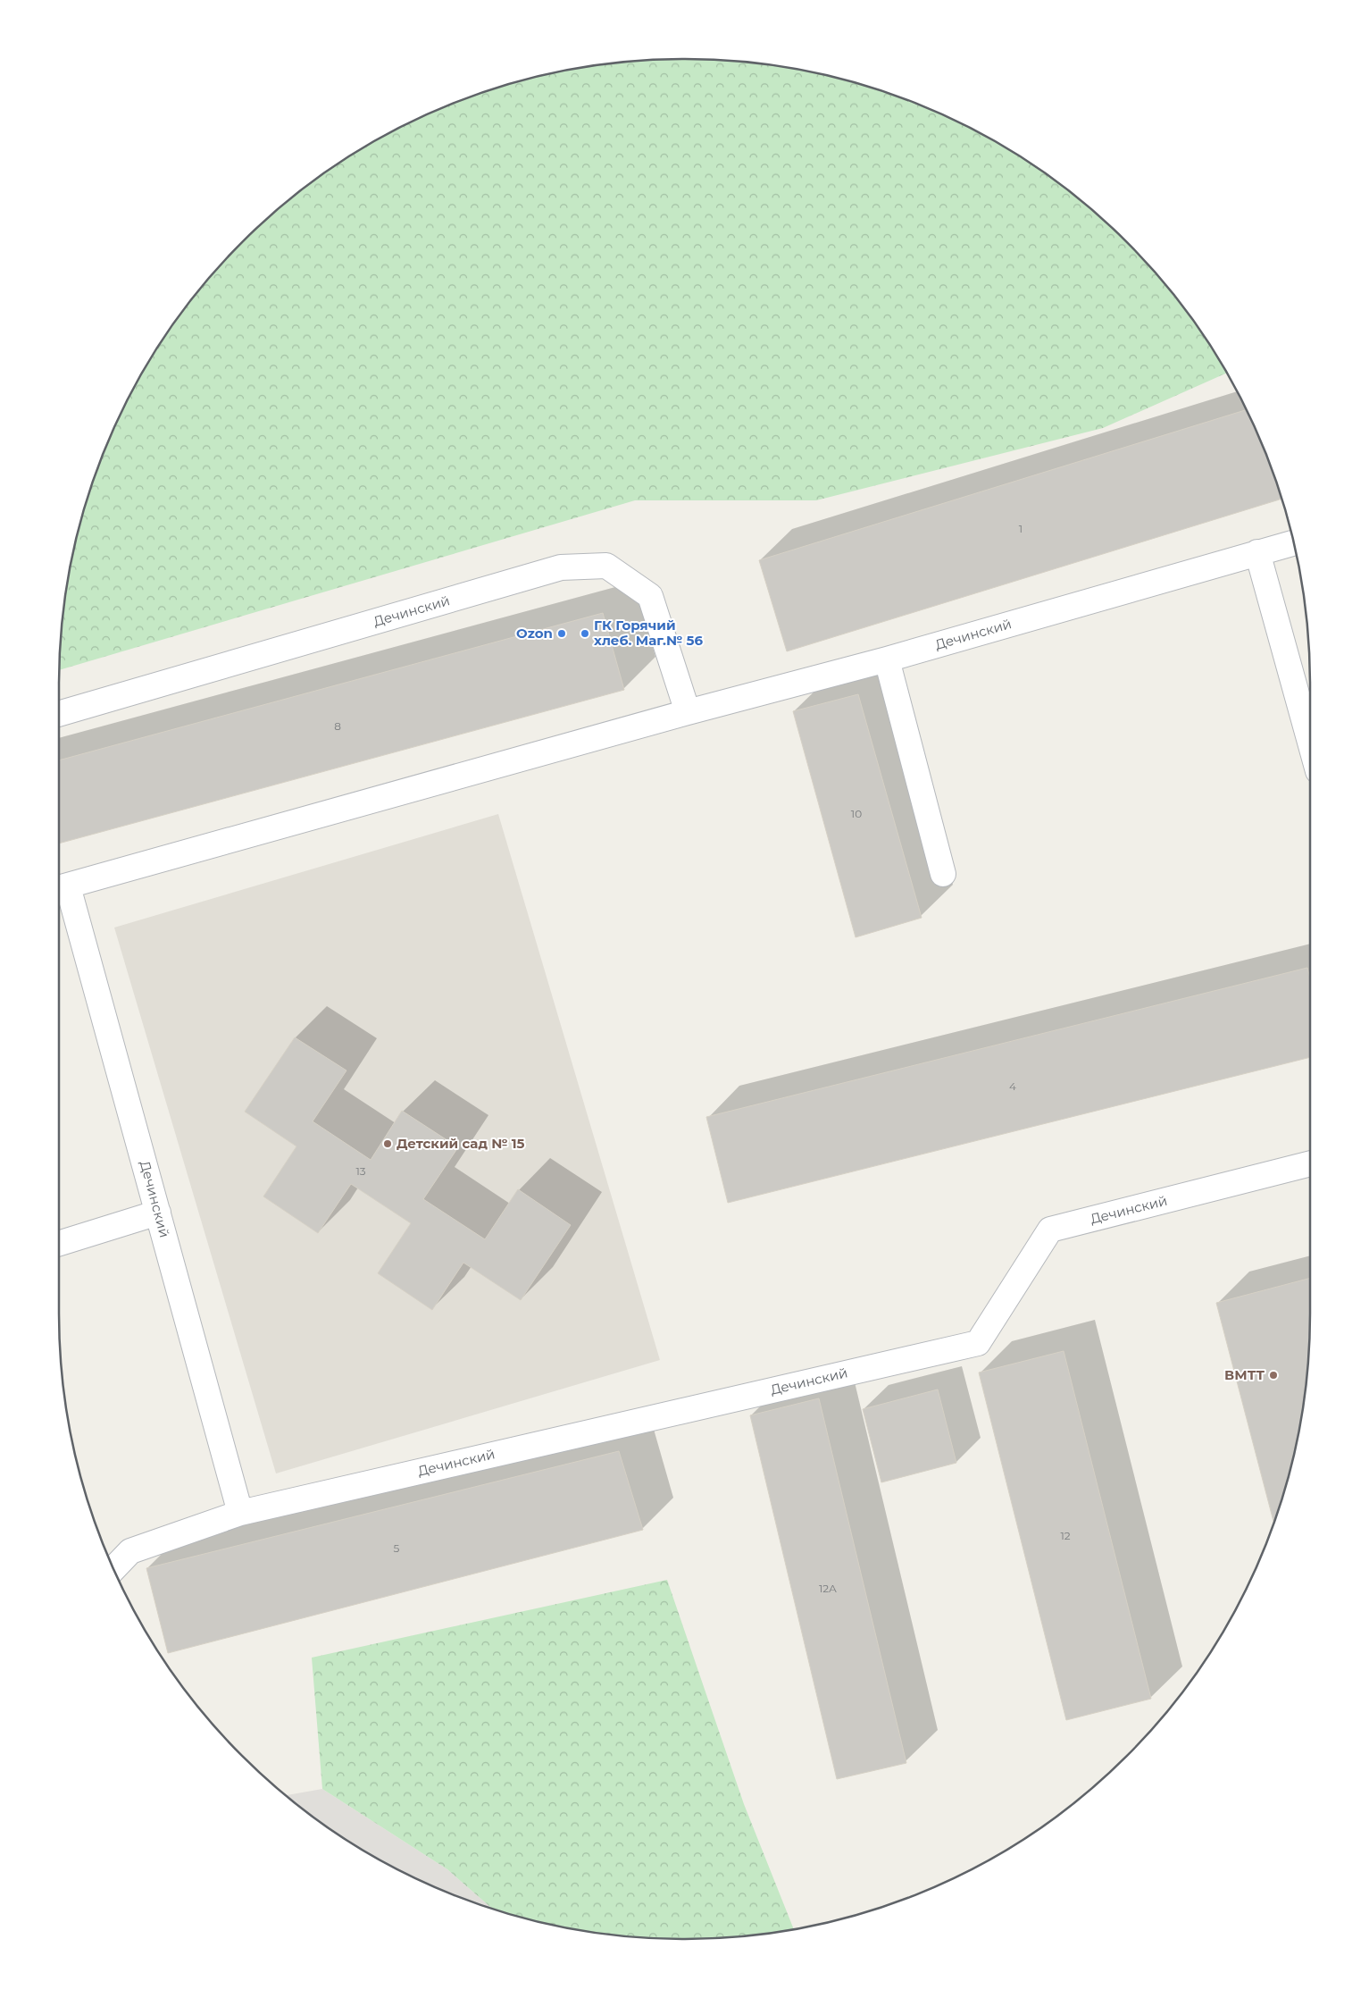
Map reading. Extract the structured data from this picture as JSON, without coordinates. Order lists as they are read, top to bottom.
{
  "streets": {
    "street": ["Дечинский"]
  },
  "places": [
    "Ozon",
    "ГК Горячий хлеб. Маг.№ 56",
    "Детский сад № 15",
    "ВМТТ"
  ],
  "house_numbers": [
    "1",
    "8",
    "10",
    "4",
    "13",
    "12",
    "5",
    "12А"
  ]
}
